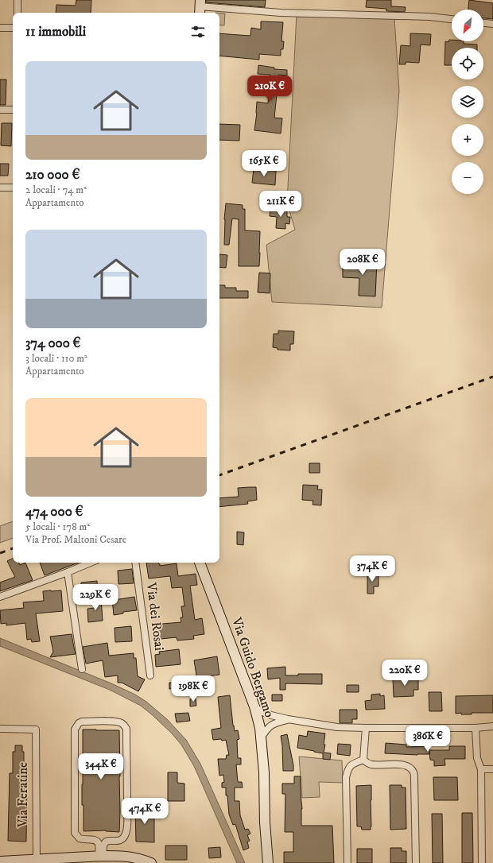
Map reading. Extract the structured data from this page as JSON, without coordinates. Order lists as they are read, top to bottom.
{
  "streets": {
    "main road": ["Via Guido Bergamo"],
    "street": ["Via dei Rosai", "Via Feratine"]
  },
  "north": "bottom left",
  "page": {
    "map_buttons": ["+", "−"],
    "heading": "11 immobili",
    "list": [
      {
        "name": "210 000 €",
        "note": "2 locali · 74 m² · Appartamento"
      },
      {
        "name": "374 000 €",
        "note": "3 locali · 110 m² · Appartamento"
      },
      {
        "name": "474 000 €",
        "note": "5 locali · 178 m² · Via Prof. Maltoni Cesare"
      }
    ],
    "price": [
      "210K €",
      "165K €",
      "211K €",
      "208K €",
      "374K €",
      "229K €",
      "220K €",
      "198K €",
      "386K €",
      "344K €",
      "474K €"
    ]
  }
}
